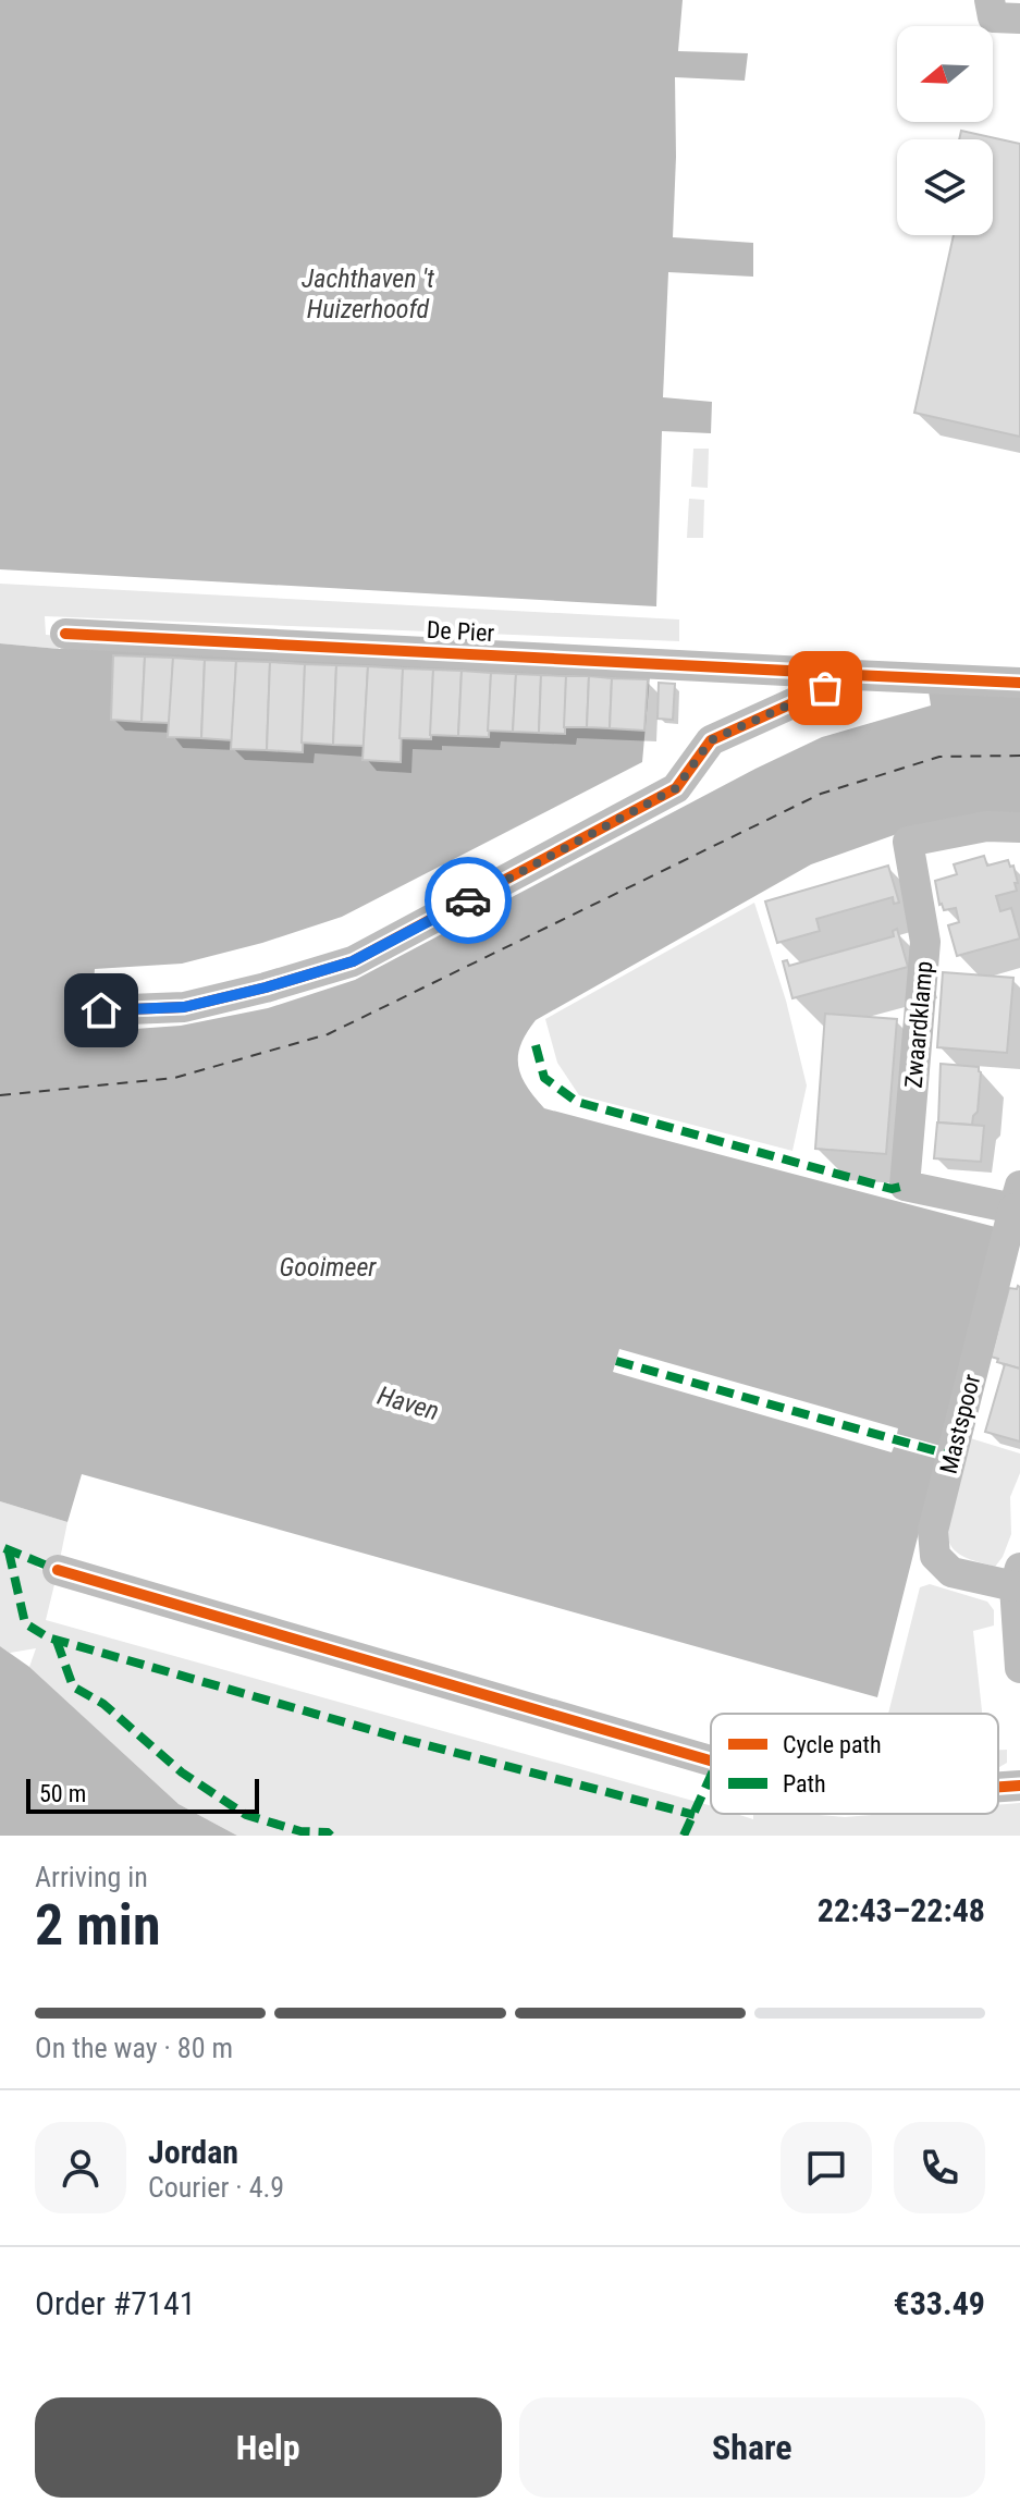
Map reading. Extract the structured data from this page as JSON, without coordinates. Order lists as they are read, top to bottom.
{
  "streets": {
    "street": ["De Pier", "Zwaardklamp", "Mastspoor"]
  },
  "crossings": [
    ["Zwaardklamp", "Mastspoor"]
  ],
  "water": ["Jachthaven 't Huizerhoofd", "Gooimeer", "Haven"],
  "legend": ["Cycle path", "Path"],
  "scale_bar": "50 m",
  "north": "left",
  "page": {
    "scale": "50 m",
    "heading": ["2 min", "Arriving in", "22:43–22:48"],
    "panel": [
      "Jordan",
      "Courier · 4.9",
      "Order #7141",
      "€33.49"
    ],
    "bar": "On the way · 80 m",
    "buttons": ["Help", "Share"]
  }
}
